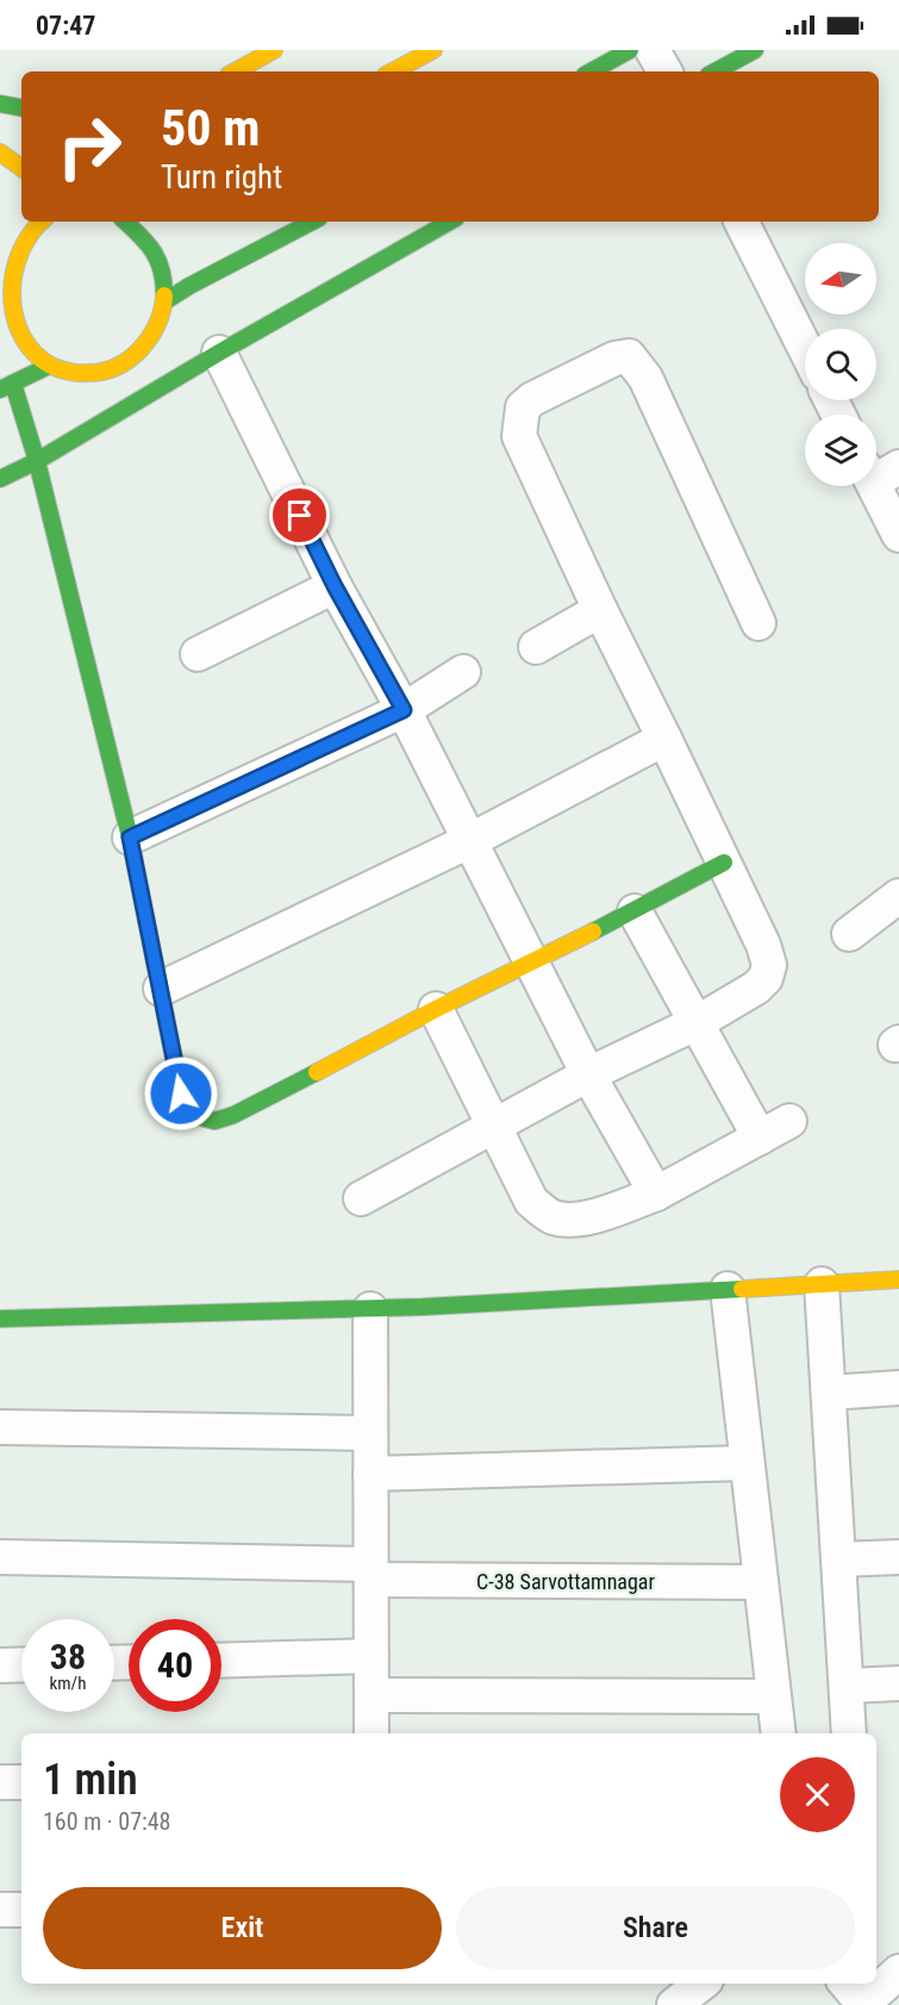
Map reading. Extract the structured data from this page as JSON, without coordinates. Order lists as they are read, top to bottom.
{
  "streets": {
    "street": ["C-38 Sarvottamnagar"]
  },
  "north": "left",
  "page": {
    "status": "07:47",
    "turn": ["50 m", "Turn right"],
    "speed": "38 km/h",
    "limit": "40",
    "heading": ["1 min", "160 m · 07:48"],
    "buttons": ["Exit", "Share"]
  }
}
